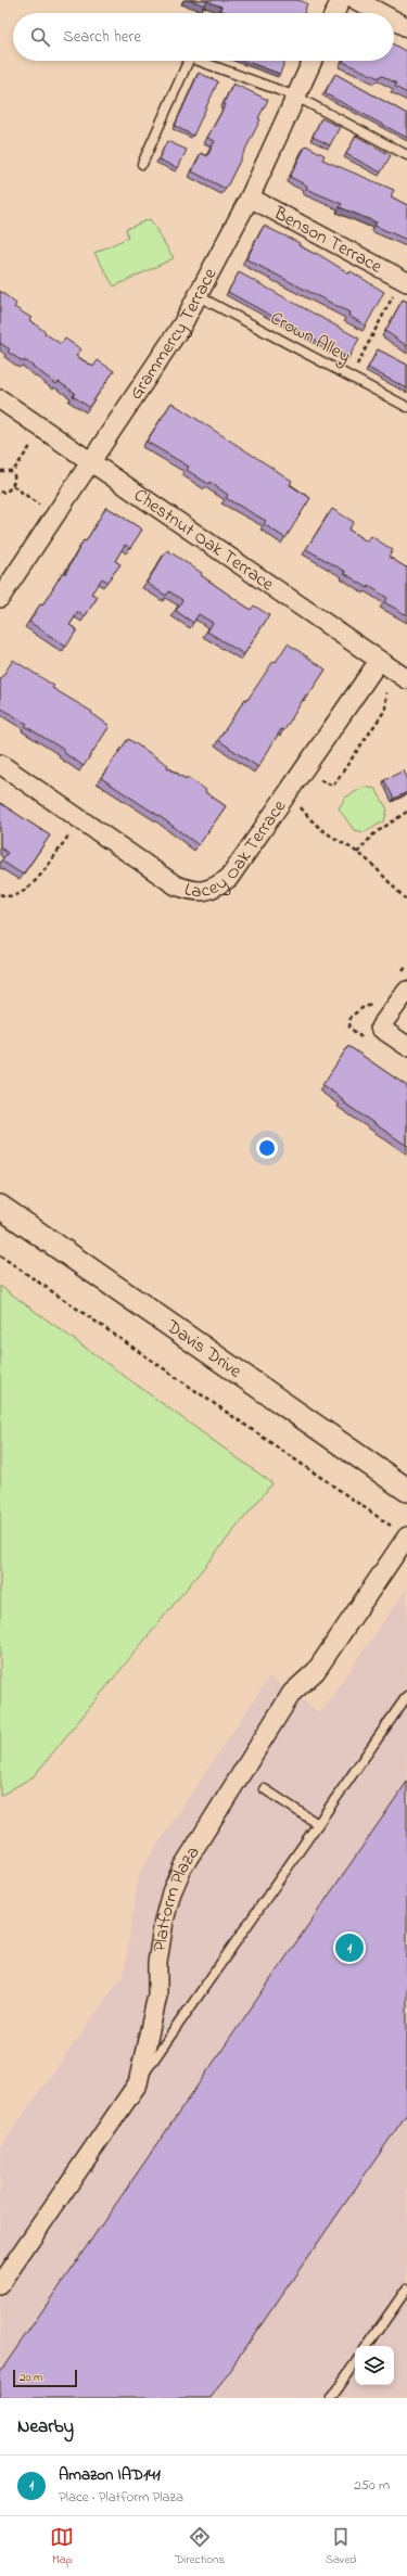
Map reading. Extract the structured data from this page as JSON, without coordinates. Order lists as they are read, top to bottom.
{
  "streets": {
    "street": [
      "Benson Terrace",
      "Grammercy Terrace",
      "Chestnut Oak Terrace",
      "Lacey Oak Terrace",
      "Davis Drive",
      "Platform Plaza"
    ],
    "lane": ["Crown Alley"]
  },
  "crossings": [
    ["Benson Terrace", "Grammercy Terrace"],
    ["Grammercy Terrace", "Crown Alley"],
    ["Grammercy Terrace", "Chestnut Oak Terrace"],
    ["Chestnut Oak Terrace", "Lacey Oak Terrace"]
  ],
  "scale_bar": "20 m",
  "page": {
    "search": "Search here",
    "pins": "1",
    "scale": "20 m",
    "heading": "Nearby",
    "list": [
      {
        "mark": "1",
        "name": "Amazon IAD141",
        "note": "Place · Platform Plaza",
        "value": "250 m"
      }
    ],
    "nav": ["Map", "Directions", "Saved"]
  }
}
